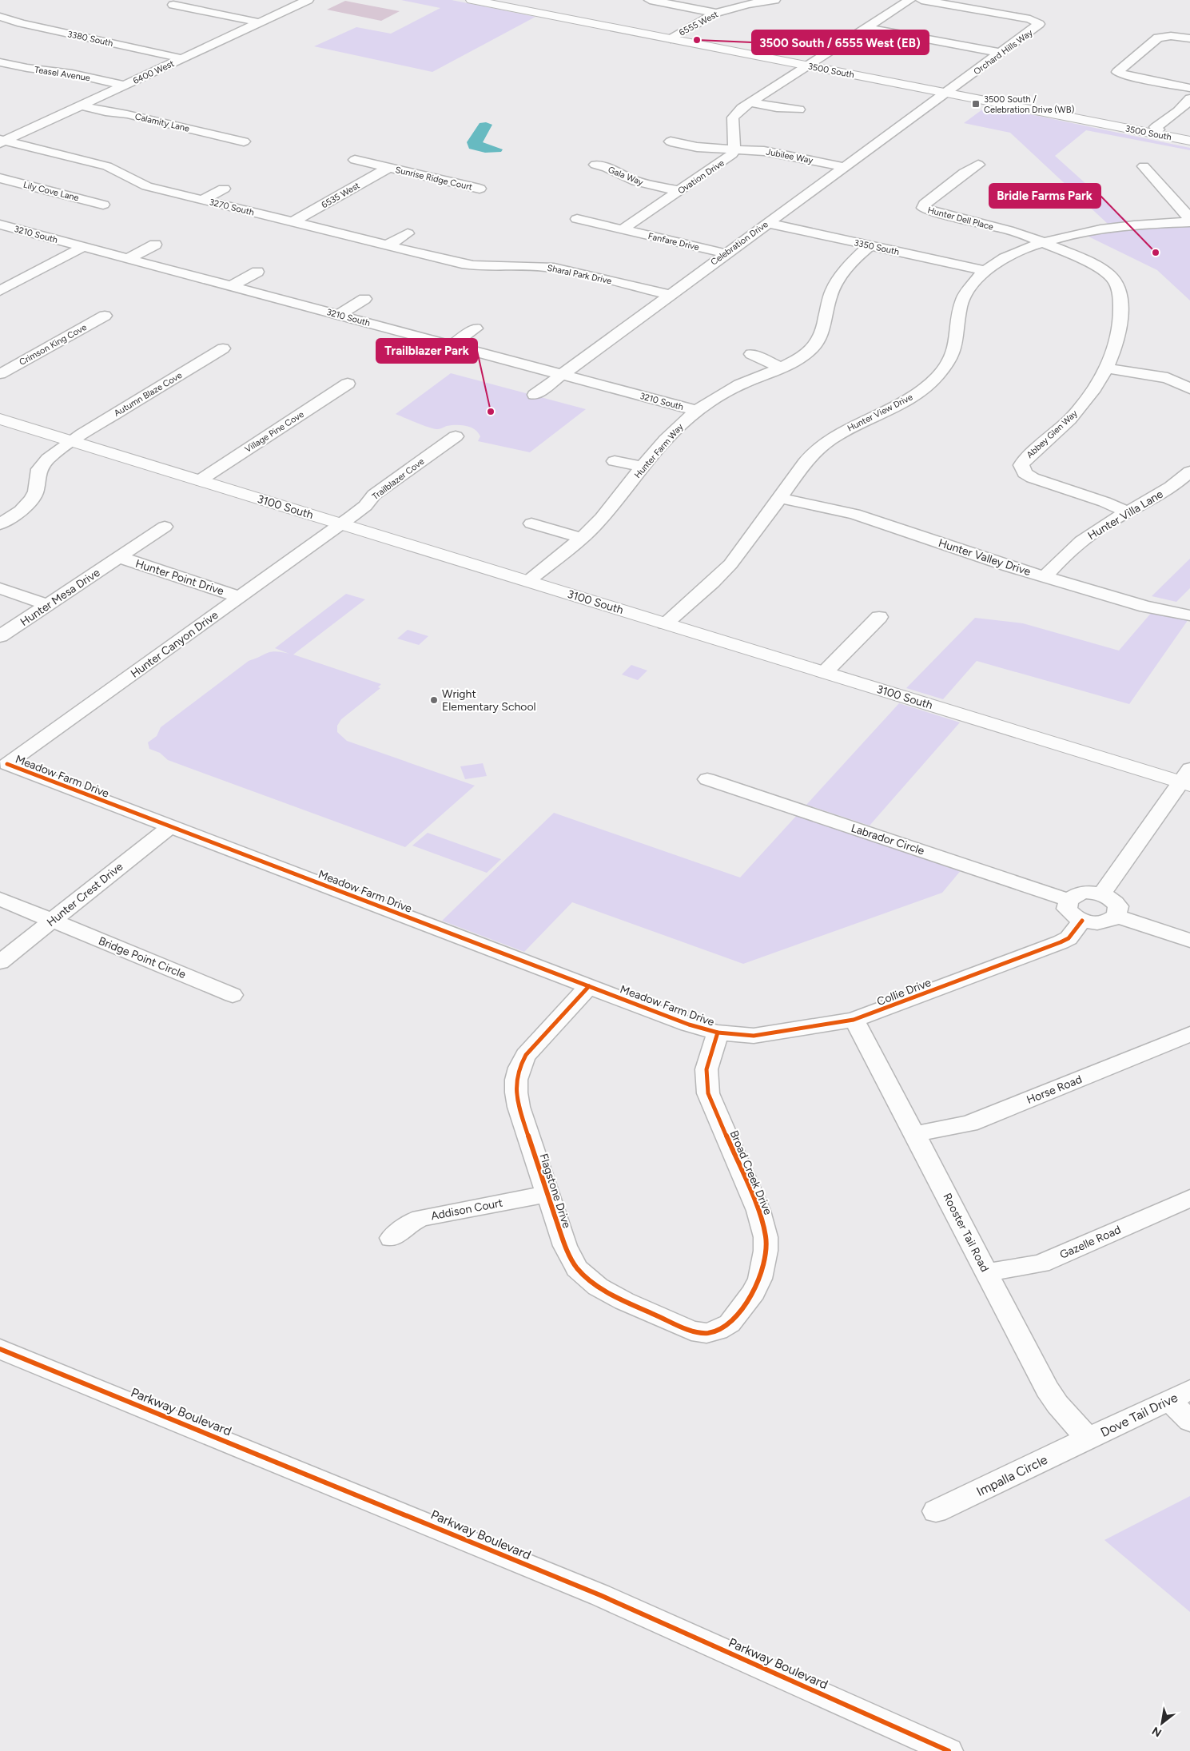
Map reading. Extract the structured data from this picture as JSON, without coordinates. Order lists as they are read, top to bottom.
{
  "streets": {
    "main road": ["3500 South", "3100 South"],
    "street": [
      "6555 West",
      "3380 South",
      "Orchard Hills Way",
      "6400 West",
      "Teasel Avenue",
      "Calamity Lane",
      "Jubilee Way",
      "Gala Way",
      "Ovation Drive",
      "Sunrise Ridge Court",
      "Lily Cove Lane",
      "6535 West",
      "3270 South",
      "Hunter Dell Place",
      "3210 South",
      "Fanfare Drive",
      "Celebration Drive",
      "3350 South",
      "Sharal Park Drive",
      "Crimson King Cove",
      "Autumn Blaze Cove",
      "Hunter View Drive",
      "Village Pine Cove",
      "Abbey Glen Way",
      "Hunter Farm Way",
      "Trailblazer Cove",
      "Hunter Villa Lane",
      "Hunter Valley Drive",
      "Hunter Point Drive",
      "Hunter Mesa Drive",
      "Hunter Canyon Drive",
      "Meadow Farm Drive",
      "Labrador Circle",
      "Hunter Crest Drive",
      "Bridge Point Circle",
      "Collie Drive",
      "Horse Road",
      "Broad Creek Drive",
      "Flagstone Drive",
      "Addison Court",
      "Rooster Tail Road",
      "Gazelle Road",
      "Parkway Boulevard",
      "Dove Tail Drive",
      "Impalla Circle"
    ]
  },
  "crossings": [
    ["6555 West", "3500 South"],
    ["3380 South", "6400 West"],
    ["Orchard Hills Way", "3500 South"],
    ["Orchard Hills Way", "Celebration Drive"],
    ["3500 South", "Celebration Drive"],
    ["6400 West", "Teasel Avenue"],
    ["6400 West", "Calamity Lane"],
    ["6400 West", "3270 South"],
    ["Jubilee Way", "Ovation Drive"],
    ["Jubilee Way", "Celebration Drive"],
    ["Gala Way", "Ovation Drive"],
    ["Ovation Drive", "Fanfare Drive"],
    ["Sunrise Ridge Court", "6535 West"],
    ["6535 West", "3270 South"],
    ["3270 South", "Sharal Park Drive"],
    ["Hunter Dell Place", "Hunter View Drive"],
    ["Hunter Dell Place", "Abbey Glen Way"],
    ["3210 South", "Celebration Drive"],
    ["3210 South", "Hunter Farm Way"],
    ["Fanfare Drive", "Celebration Drive"],
    ["Celebration Drive", "3350 South"],
    ["Celebration Drive", "Sharal Park Drive"],
    ["3350 South", "Hunter View Drive"],
    ["3350 South", "Hunter Farm Way"],
    ["Autumn Blaze Cove", "3100 South"],
    ["Hunter View Drive", "Abbey Glen Way"],
    ["Hunter View Drive", "3100 South"],
    ["Hunter View Drive", "Hunter Valley Drive"],
    ["Village Pine Cove", "3100 South"],
    ["Abbey Glen Way", "Hunter Villa Lane"],
    ["Hunter Farm Way", "3100 South"],
    ["Trailblazer Cove", "3100 South"],
    ["Trailblazer Cove", "Hunter Canyon Drive"],
    ["3100 South", "Hunter Canyon Drive"],
    ["Hunter Villa Lane", "Hunter Valley Drive"],
    ["Hunter Point Drive", "Hunter Mesa Drive"],
    ["Hunter Point Drive", "Hunter Canyon Drive"],
    ["Hunter Canyon Drive", "Meadow Farm Drive"],
    ["Meadow Farm Drive", "Hunter Crest Drive"],
    ["Meadow Farm Drive", "Collie Drive"],
    ["Meadow Farm Drive", "Broad Creek Drive"],
    ["Meadow Farm Drive", "Flagstone Drive"],
    ["Labrador Circle", "Collie Drive"],
    ["Hunter Crest Drive", "Bridge Point Circle"],
    ["Collie Drive", "Broad Creek Drive"],
    ["Collie Drive", "Rooster Tail Road"],
    ["Horse Road", "Rooster Tail Road"],
    ["Broad Creek Drive", "Flagstone Drive"],
    ["Flagstone Drive", "Addison Court"],
    ["Rooster Tail Road", "Gazelle Road"],
    ["Rooster Tail Road", "Dove Tail Drive"],
    ["Rooster Tail Road", "Impalla Circle"],
    ["Dove Tail Drive", "Impalla Circle"]
  ],
  "places": {
    "other": [
      "3500 South / 6555 West (EB)",
      "Bridle Farms Park",
      "Trailblazer Park",
      "Wright Elementary School"
    ],
    "transit": ["3500 South / Celebration Drive (WB)"]
  },
  "north": "bottom left"
}
